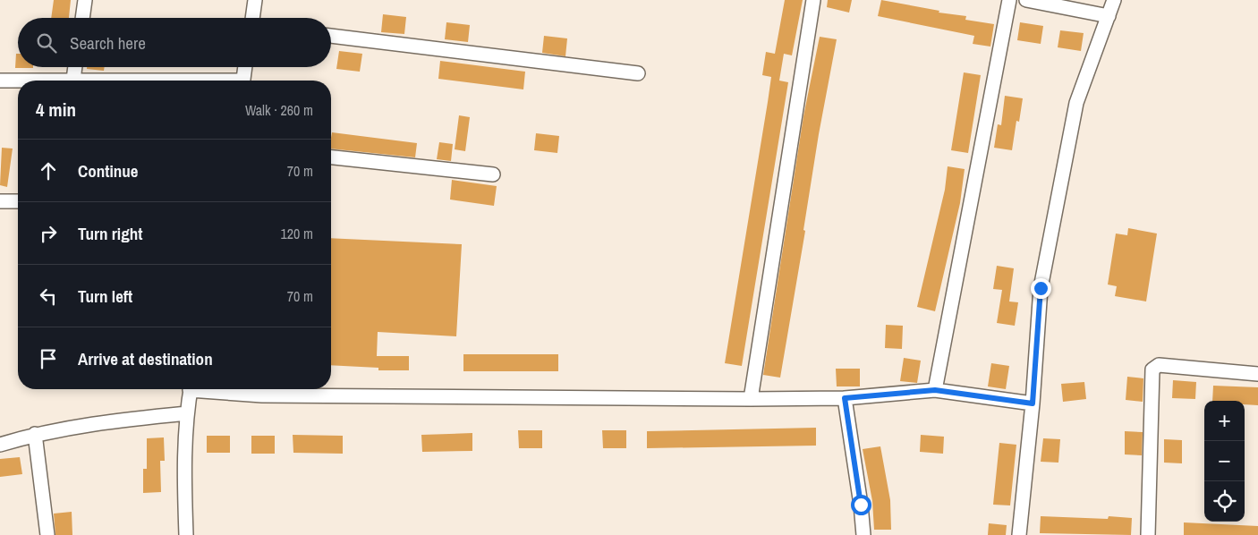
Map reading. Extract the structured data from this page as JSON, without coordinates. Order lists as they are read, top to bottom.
{
  "page": {
    "search": "Search here",
    "heading": ["4 min", "Walk · 260 m"],
    "list": [
      ["Continue", "70 m"],
      ["Turn right", "120 m"],
      ["Turn left", "70 m"],
      "Arrive at destination"
    ],
    "map_buttons": ["+", "−"]
  }
}
